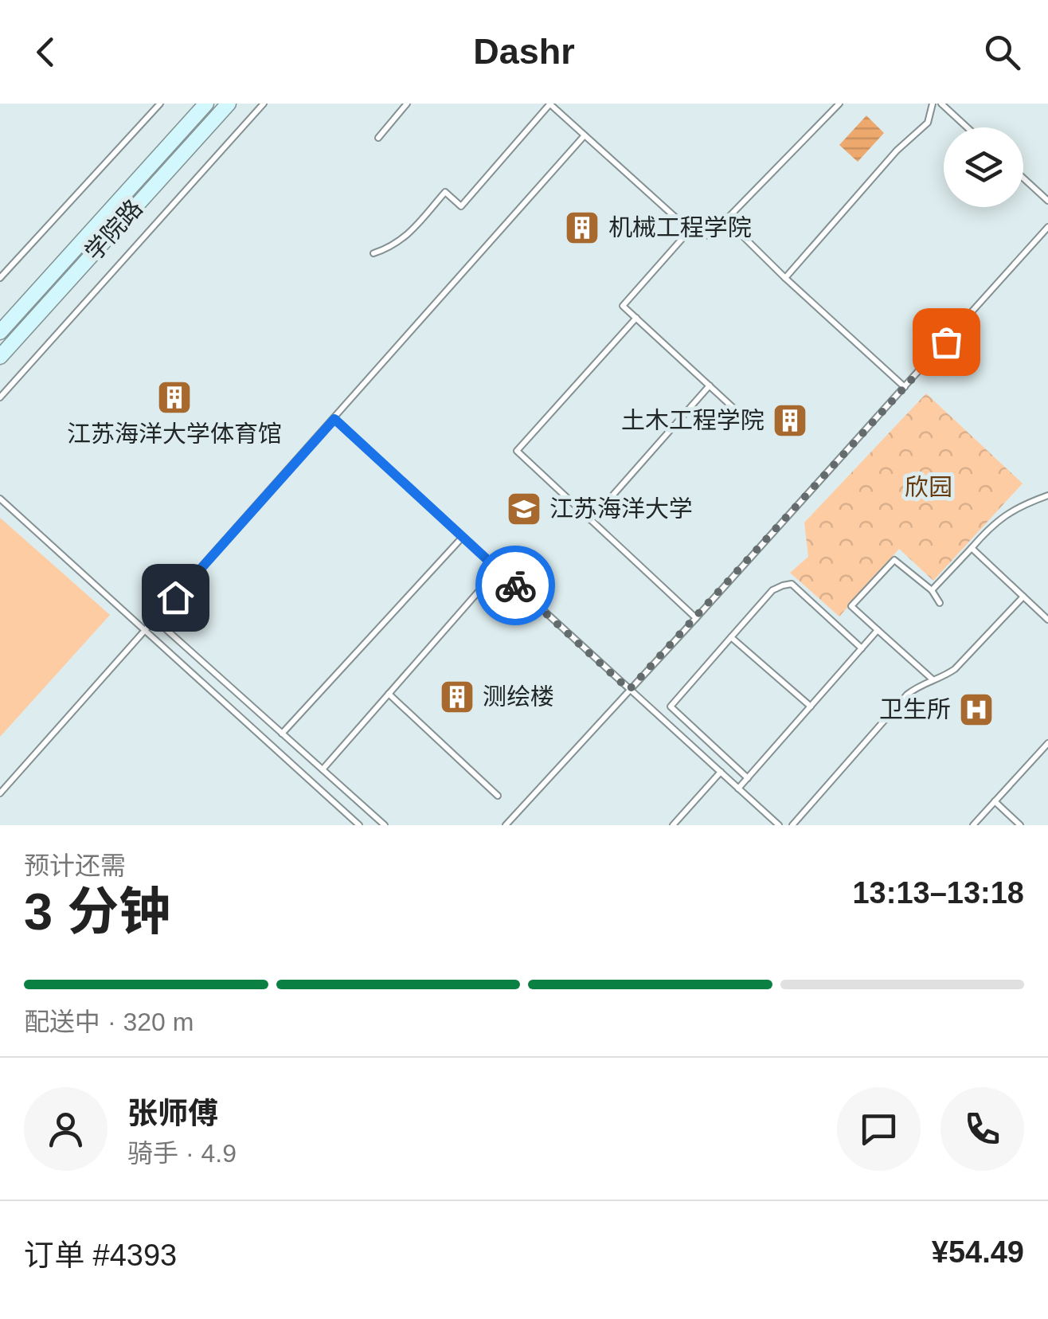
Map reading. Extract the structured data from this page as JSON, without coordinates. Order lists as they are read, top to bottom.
{
  "streets": {
    "main road": ["学院路"]
  },
  "parks": ["欣园"],
  "places": {
    "building": [
      "机械工程学院",
      "江苏海洋大学体育馆",
      "土木工程学院",
      "测绘楼"
    ],
    "school or university": ["江苏海洋大学"],
    "hospital": ["卫生所"]
  },
  "page": {
    "header": "Dashr",
    "heading": ["3 分钟", "预计还需", "13:13–13:18"],
    "panel": [
      "张师傅",
      "骑手 · 4.9",
      "订单 #4393",
      "¥54.49"
    ],
    "bar": "配送中 · 320 m"
  }
}
